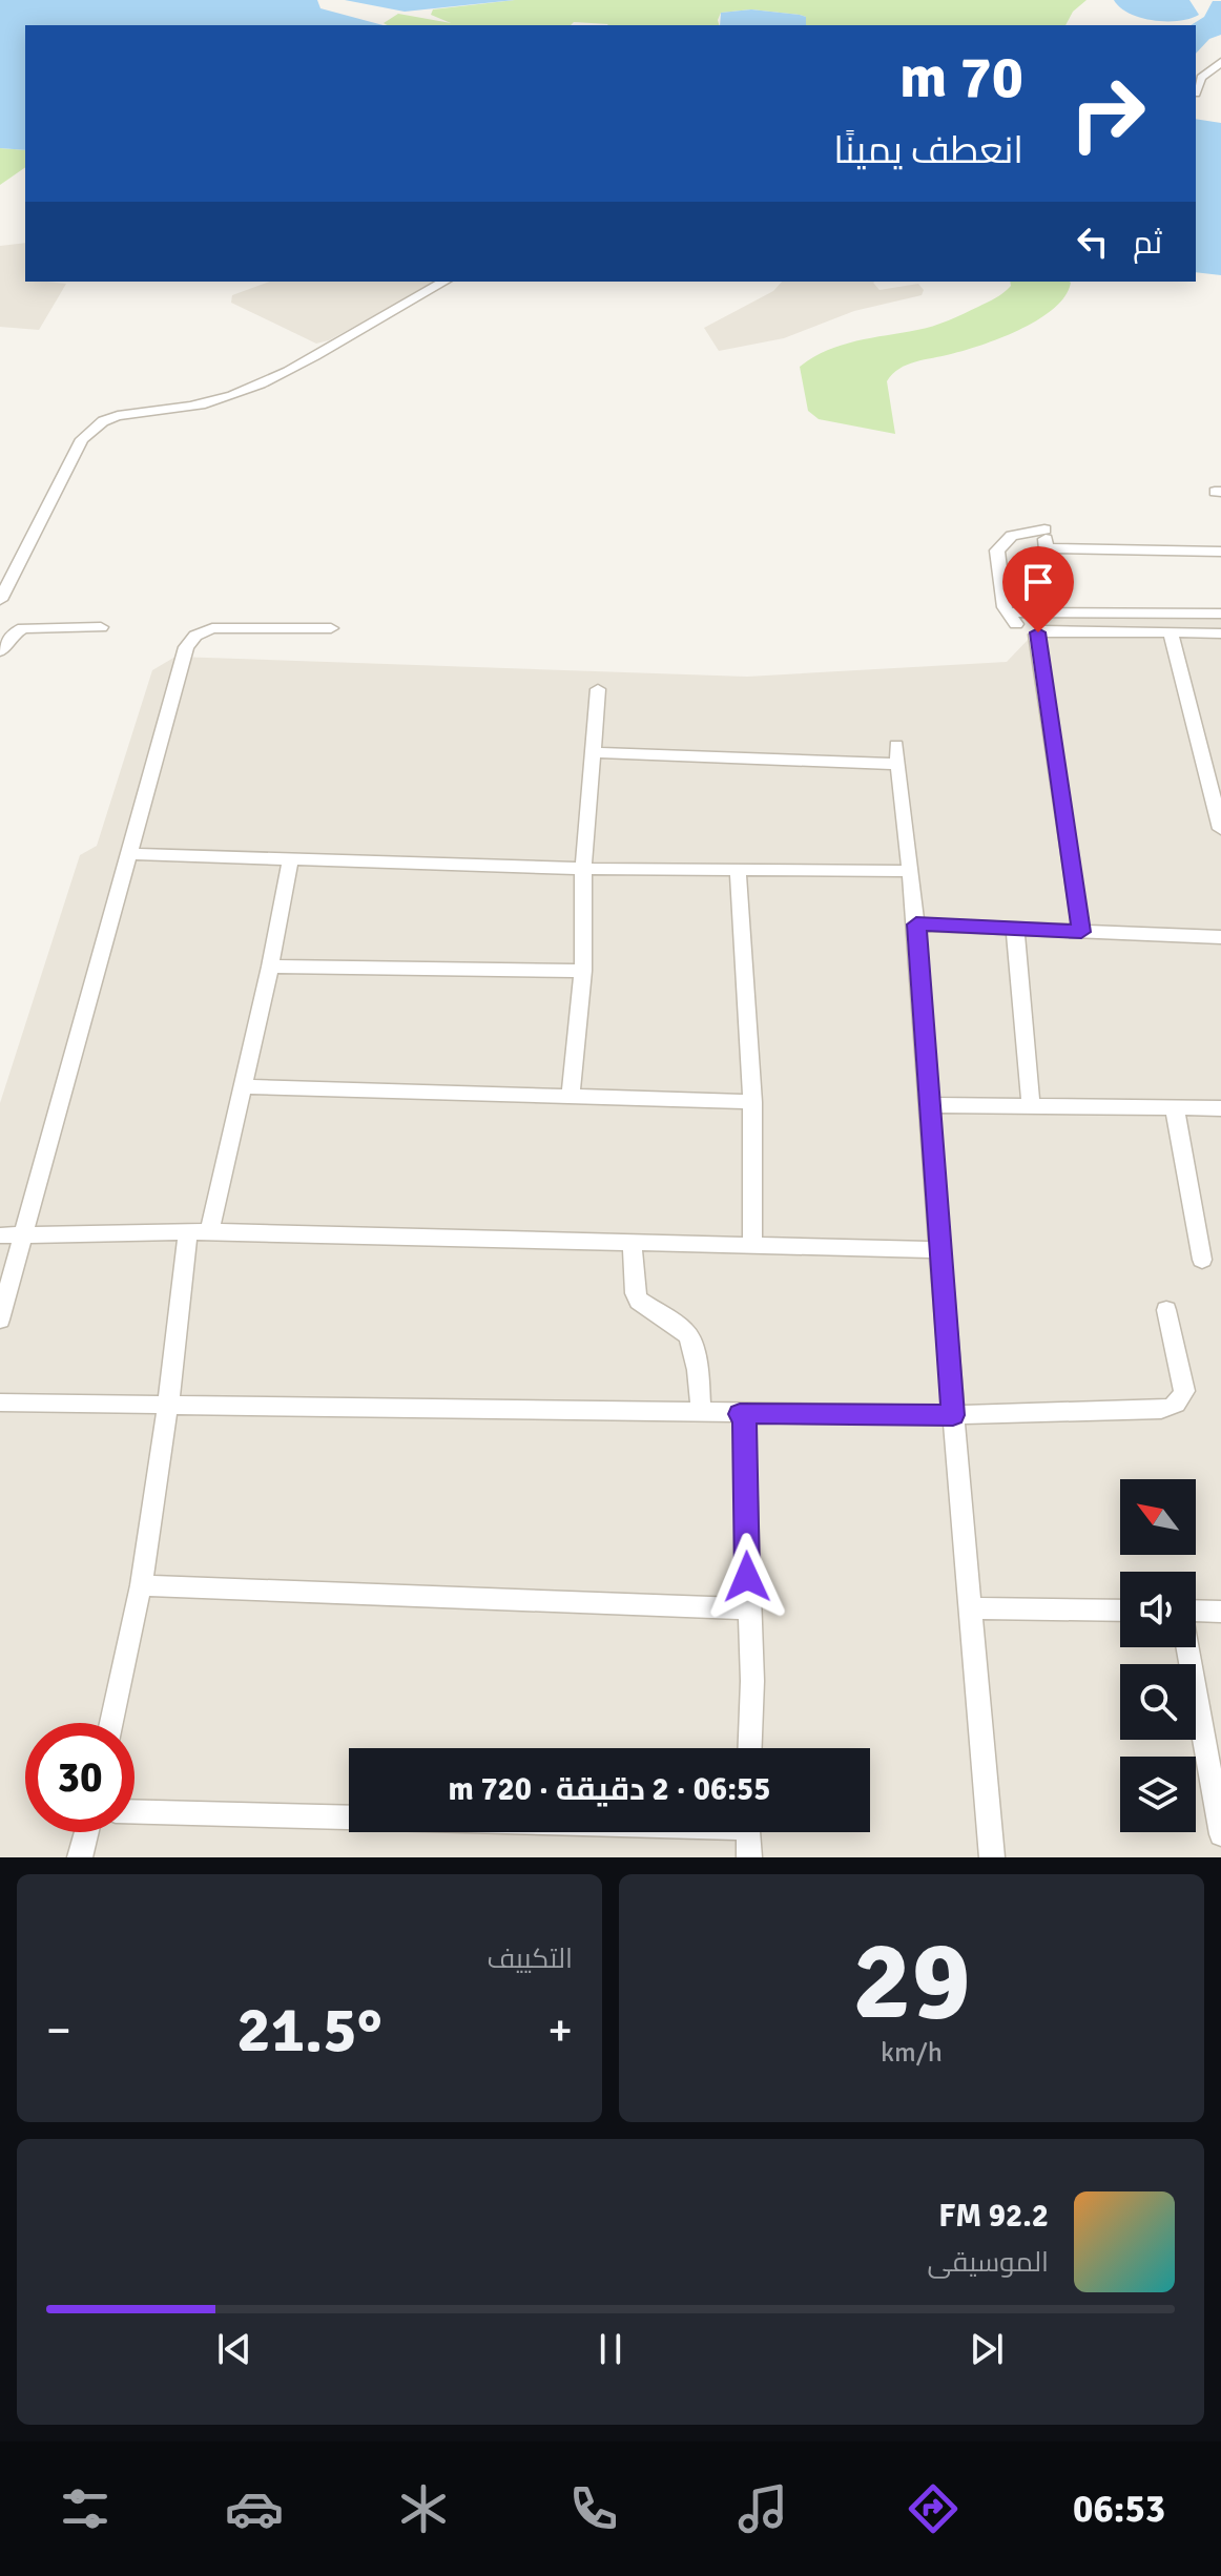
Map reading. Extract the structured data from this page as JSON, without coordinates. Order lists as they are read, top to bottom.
{
  "north": "top left",
  "page": {
    "turn": ["70 m", "انعطف يمينًا"],
    "then": "ثم",
    "limit": "30",
    "trip": "06:55 · 2 دقيقة · 720 m",
    "tile": [
      ["29", "km/h"],
      "التكييف"
    ],
    "heat": ["−", "21.5°", "+"],
    "song": ["92.2 FM", "الموسيقى"],
    "tabs": "06:53"
  }
}
